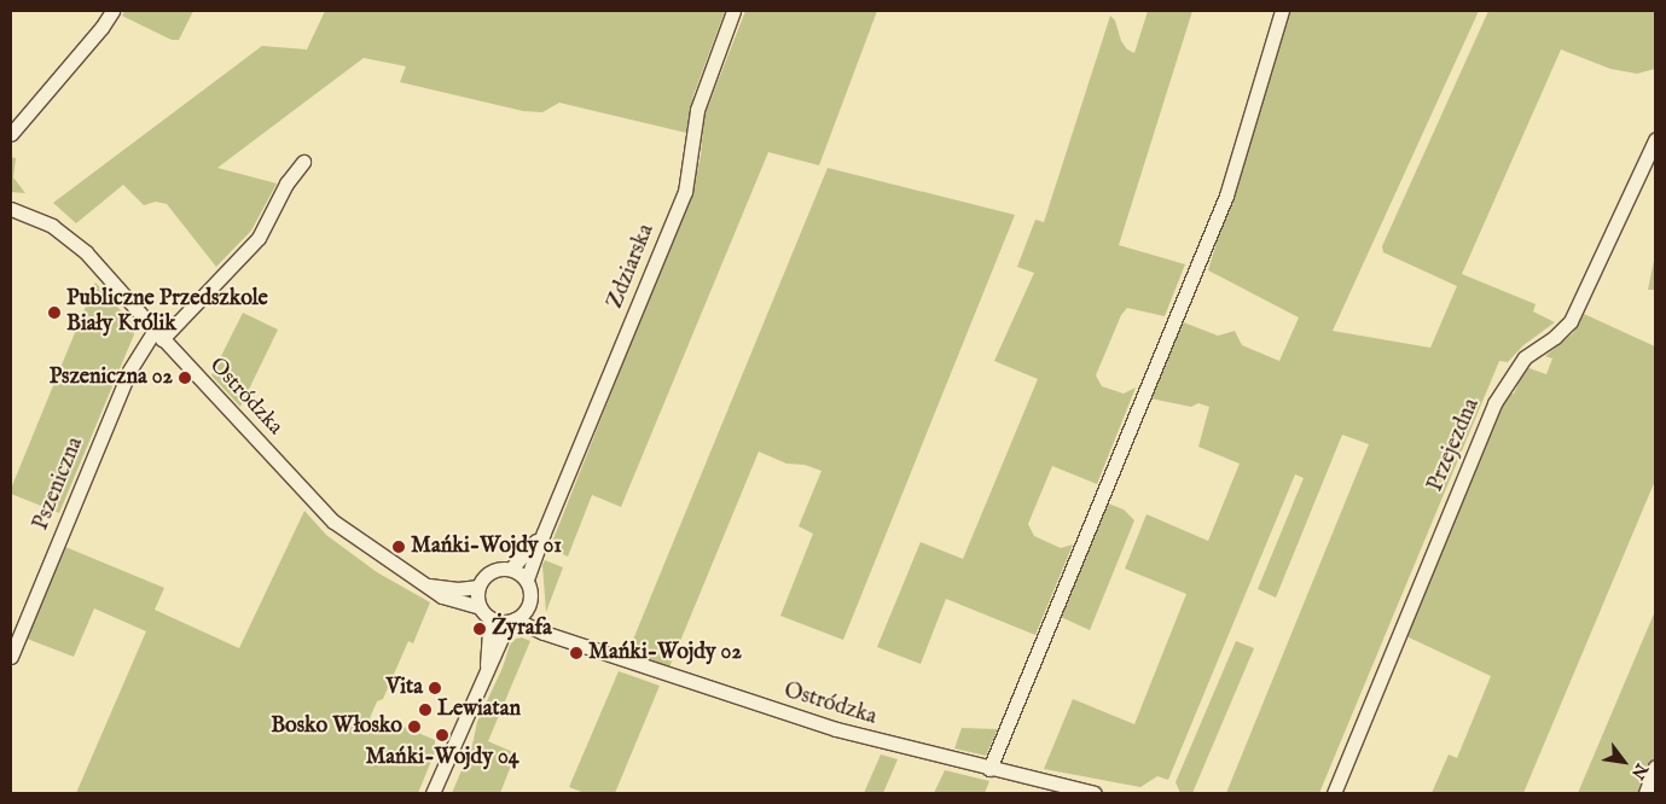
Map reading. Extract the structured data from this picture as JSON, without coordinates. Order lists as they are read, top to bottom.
{
  "streets": {
    "street": [
      "Zdziarska",
      "Ostródzka",
      "Przejezdna",
      "Pszeniczna"
    ]
  },
  "crossings": [
    ["Zdziarska", "Ostródzka"],
    ["Ostródzka", "Pszeniczna"]
  ],
  "places": [
    "Publiczne Przedszkole Biały Królik",
    "Pszeniczna 02",
    "Mańki-Wojdy 01",
    "Żyrafa",
    "Mańki-Wojdy 02",
    "Vita",
    "Lewiatan",
    "Bosko Włosko",
    "Mańki-Wojdy 04"
  ],
  "north": "bottom right"
}
